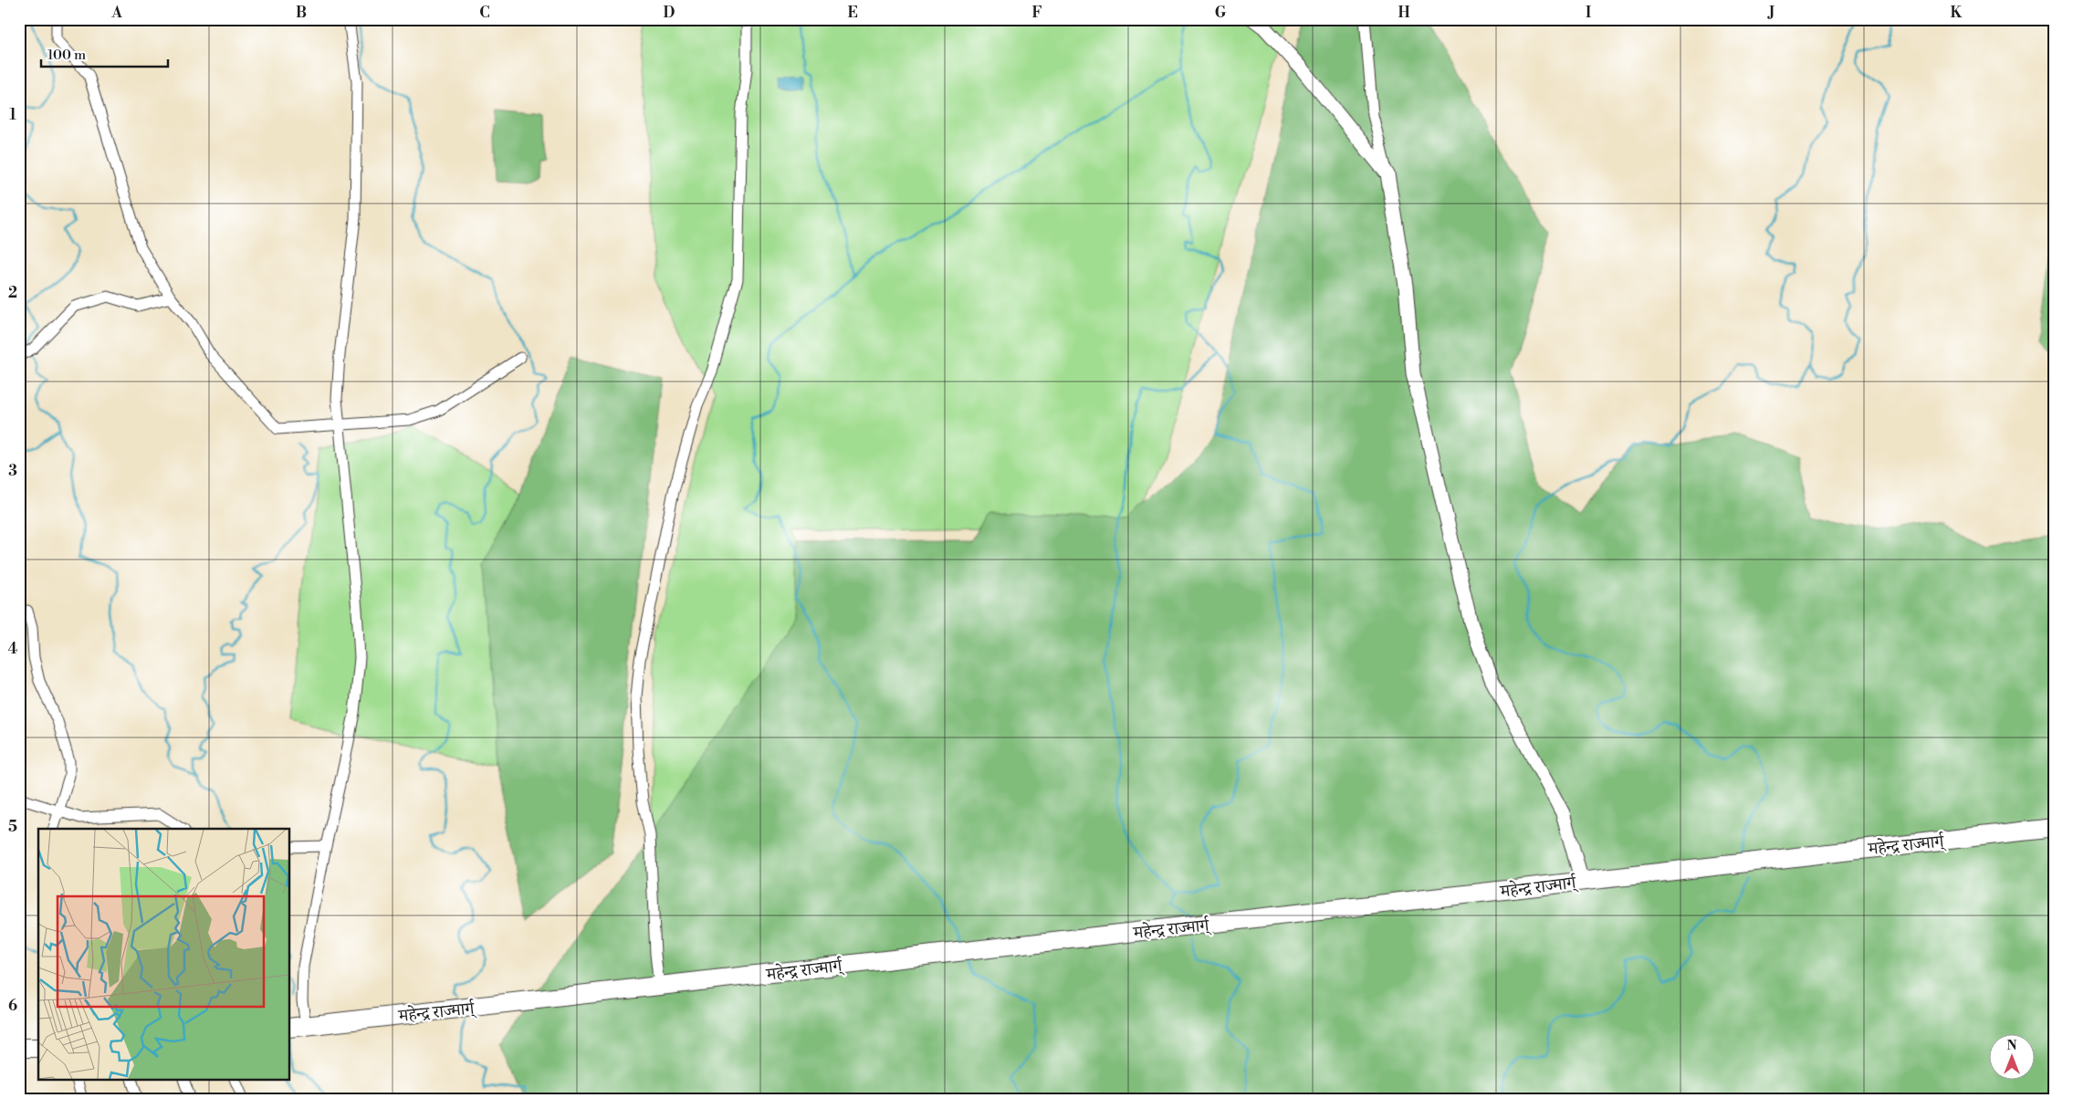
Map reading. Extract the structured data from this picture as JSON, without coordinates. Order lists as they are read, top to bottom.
{
  "streets": {
    "highway": ["महेन्द्र राज्मार्ग्"]
  },
  "scale_bar": "100 m",
  "north": "top",
  "grid": {
    "columns": [
      "A",
      "B",
      "C",
      "D",
      "E",
      "F",
      "G",
      "H",
      "I",
      "J",
      "K"
    ],
    "rows": [
      "1",
      "2",
      "3",
      "4",
      "5",
      "6"
    ]
  }
}
